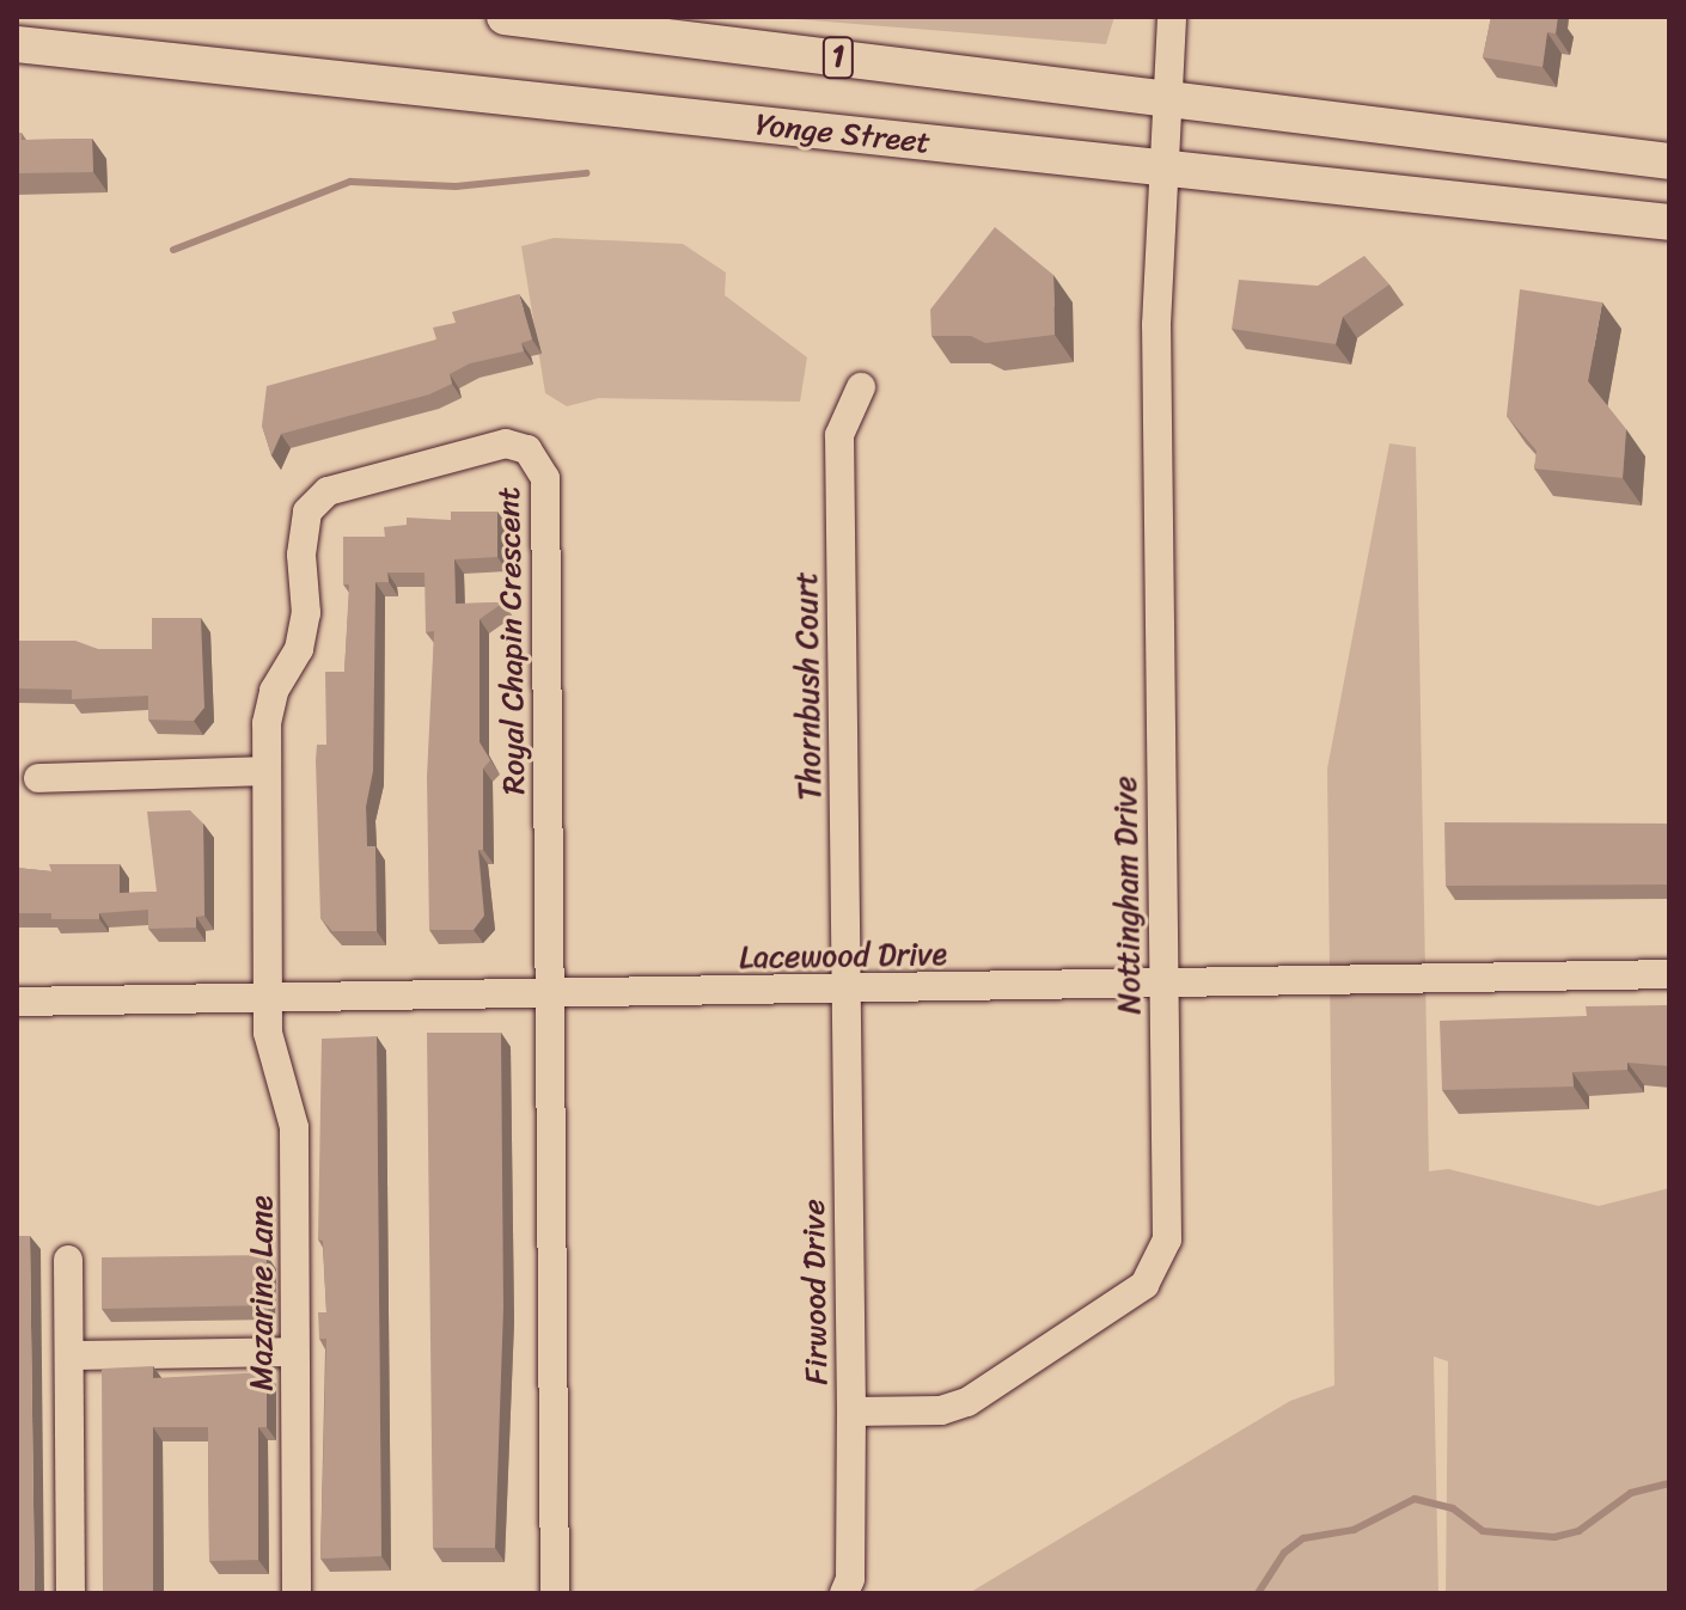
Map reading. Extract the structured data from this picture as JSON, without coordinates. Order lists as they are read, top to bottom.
{
  "streets": {
    "main road": ["1", "Yonge Street"],
    "street": [
      "Royal Chapin Crescent",
      "Thornbush Court",
      "Nottingham Drive",
      "Lacewood Drive",
      "Firwood Drive",
      "Mazarine Lane"
    ]
  },
  "crossings": [
    ["1", "Nottingham Drive"],
    ["Yonge Street", "Nottingham Drive"],
    ["Royal Chapin Crescent", "Lacewood Drive"],
    ["Royal Chapin Crescent", "Mazarine Lane"],
    ["Thornbush Court", "Lacewood Drive"],
    ["Thornbush Court", "Firwood Drive"],
    ["Nottingham Drive", "Lacewood Drive"],
    ["Nottingham Drive", "Firwood Drive"],
    ["Lacewood Drive", "Firwood Drive"],
    ["Lacewood Drive", "Mazarine Lane"]
  ]
}
